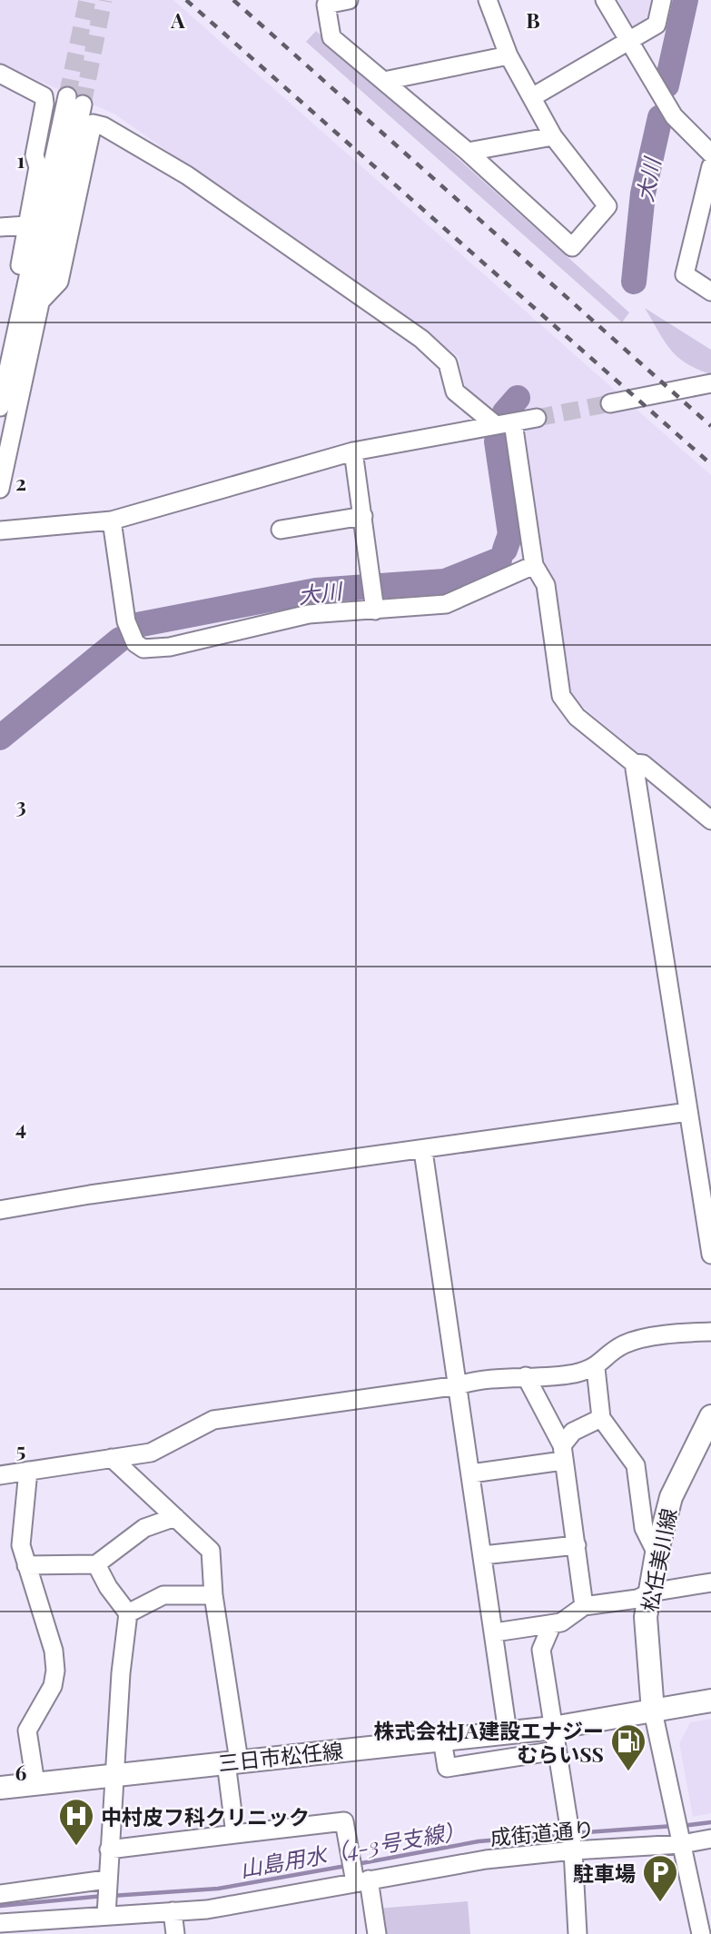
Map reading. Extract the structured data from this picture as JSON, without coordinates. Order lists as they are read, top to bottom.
{
  "streets": {
    "main road": ["松任美川線", "三日市松任線"],
    "street": ["成街道通り"]
  },
  "crossings": [
    ["松任美川線", "三日市松任線"]
  ],
  "water": ["大川", "山島用水（4-3号支線）"],
  "places": {
    "fuel station": ["株式会社JA建設エナジー むらいSS"],
    "hospital": ["中村皮フ科クリニック"],
    "parking": ["駐車場"]
  },
  "grid": {
    "columns": ["A", "B"],
    "rows": [
      "1",
      "2",
      "3",
      "4",
      "5",
      "6"
    ]
  }
}
